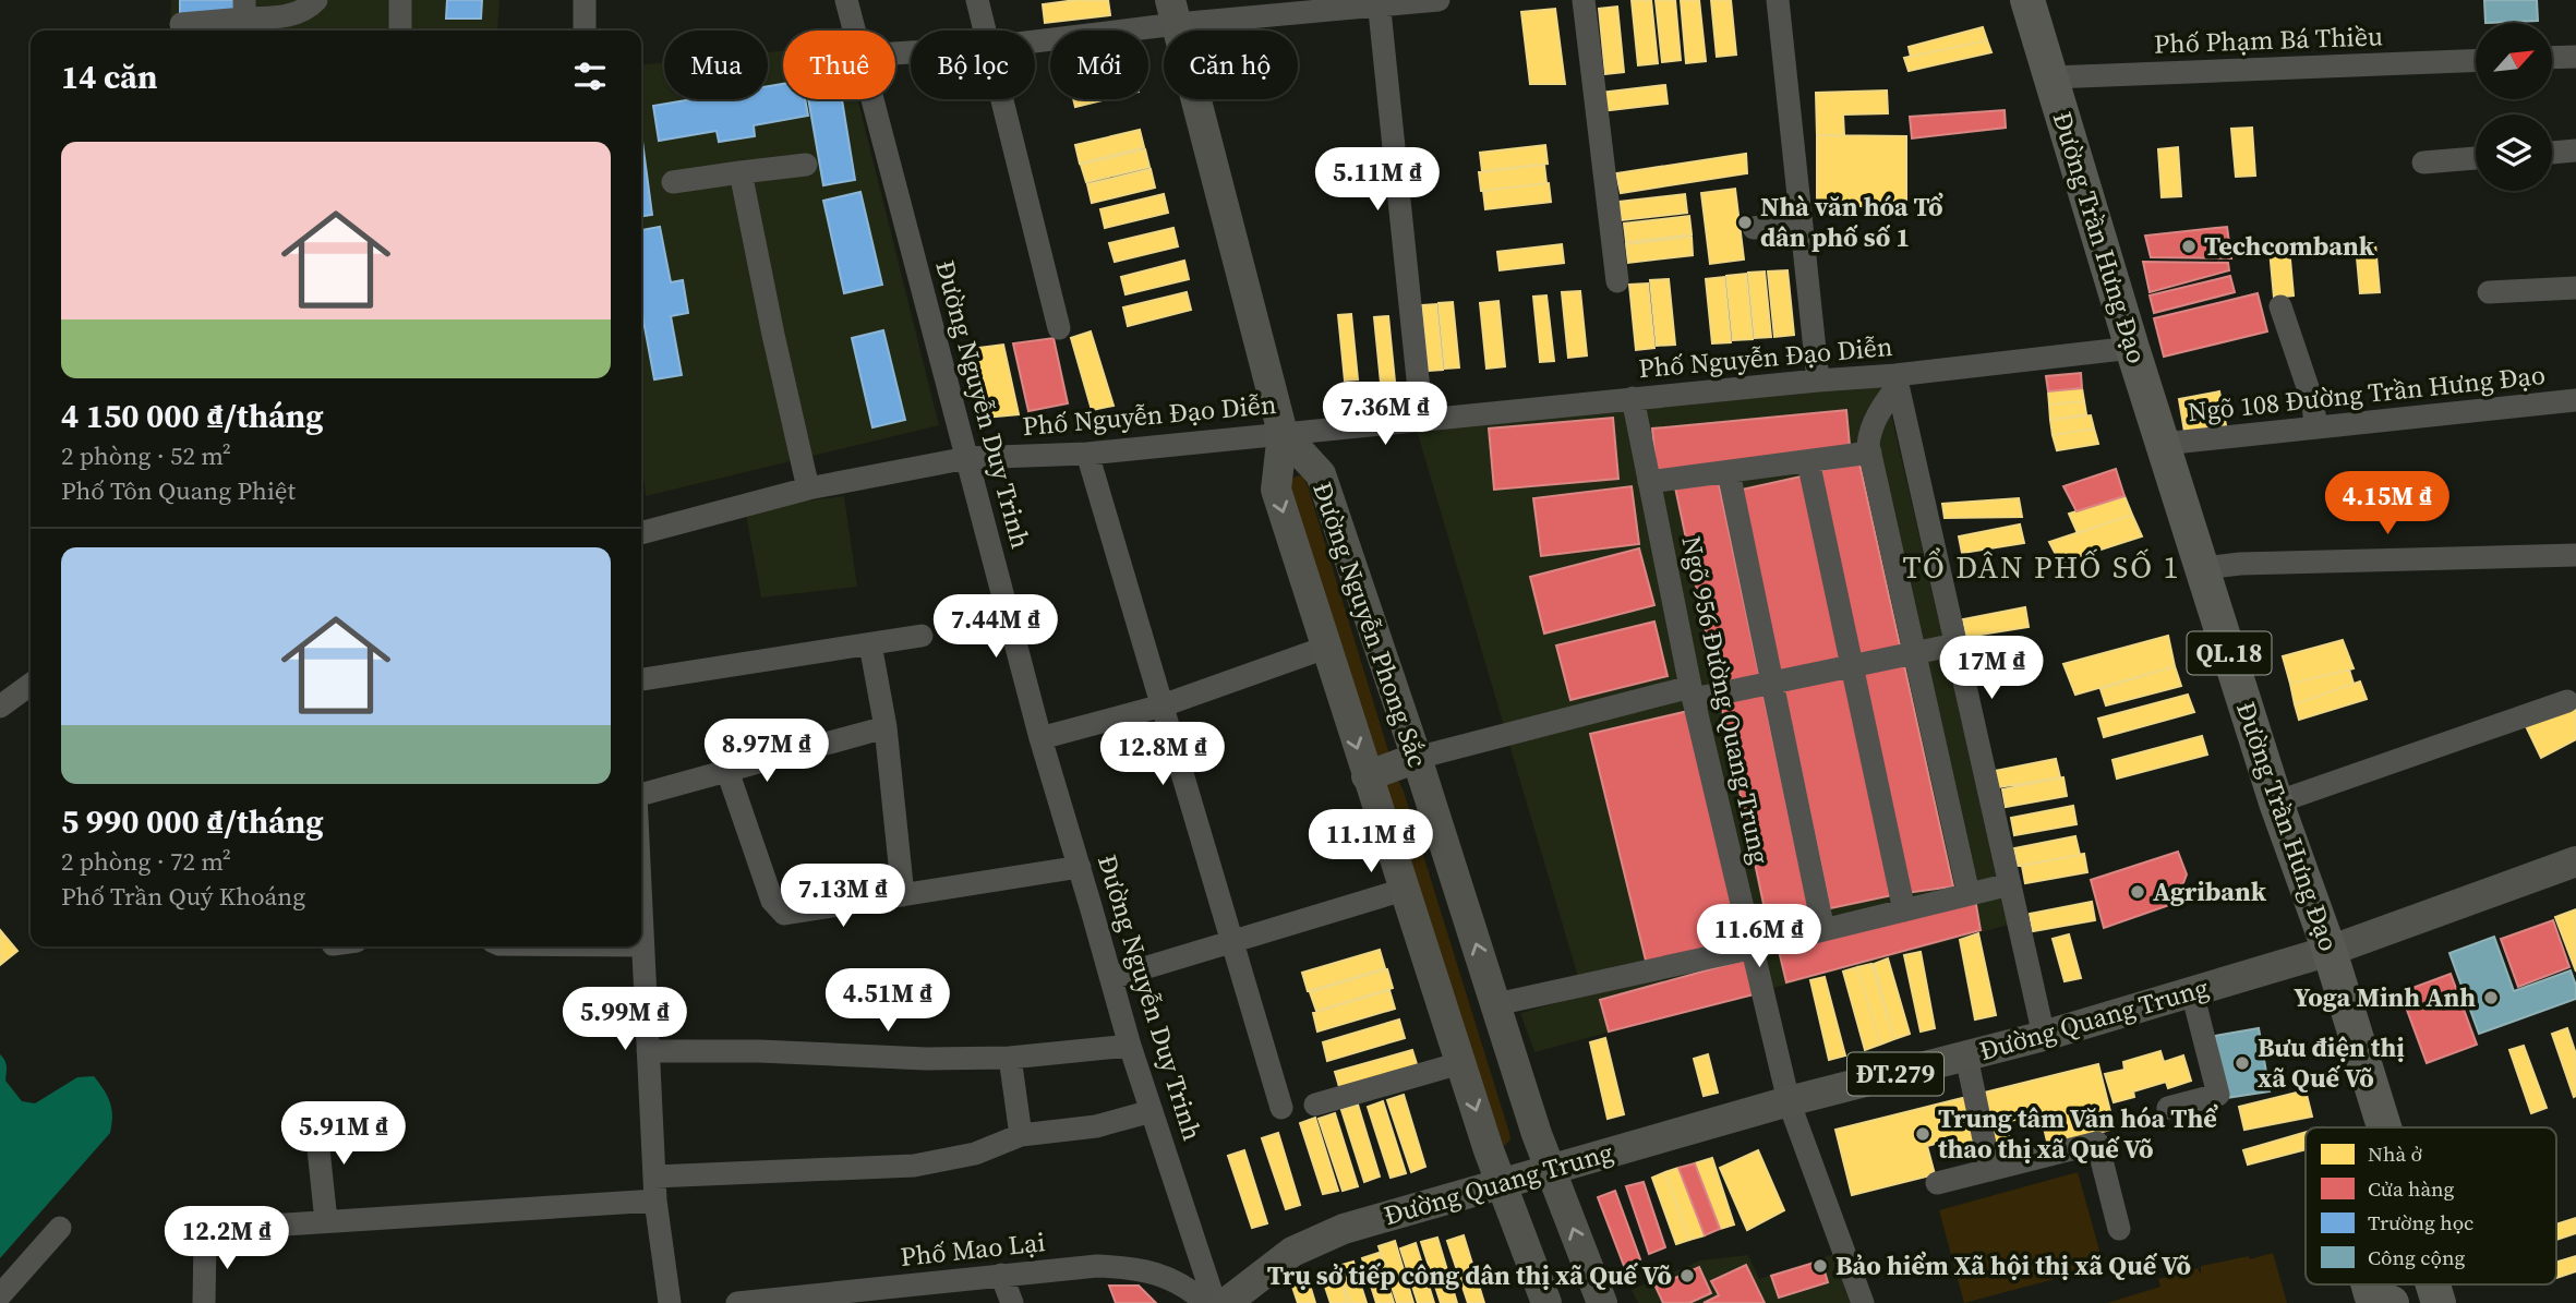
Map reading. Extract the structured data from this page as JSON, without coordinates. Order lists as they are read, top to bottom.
{
  "streets": {
    "highway": ["Đường Trần Hưng Đạo", "QL.18"],
    "main road": ["Đường Nguyễn Phong Sắc", "Đường Quang Trung", "ĐT.279"],
    "street": [
      "Phố Phạm Bá Thiều",
      "Phố Nguyễn Đạo Diễn",
      "Ngõ 108 Đường Trần Hưng Đạo",
      "Đường Nguyễn Duy Trinh",
      "Ngõ 956 Đường Quang Trung",
      "Phố Mao Lại"
    ]
  },
  "crossings": [
    ["Phố Phạm Bá Thiều", "Đường Trần Hưng Đạo"],
    ["Đường Trần Hưng Đạo", "Phố Nguyễn Đạo Diễn"],
    ["Đường Trần Hưng Đạo", "Ngõ 108 Đường Trần Hưng Đạo"],
    ["Đường Trần Hưng Đạo", "Đường Quang Trung"],
    ["Phố Nguyễn Đạo Diễn", "Đường Nguyễn Duy Trinh"],
    ["Phố Nguyễn Đạo Diễn", "Đường Nguyễn Phong Sắc"],
    ["Phố Nguyễn Đạo Diễn", "Ngõ 956 Đường Quang Trung"],
    ["Đường Nguyễn Phong Sắc", "Đường Quang Trung"],
    ["Ngõ 956 Đường Quang Trung", "Đường Quang Trung"]
  ],
  "districts": ["TỔ DÂN PHỐ SỐ 1"],
  "places": [
    "Nhà văn hóa Tổ dân phố số 1",
    "Techcombank",
    "Agribank",
    "Yoga Minh Anh",
    "Bưu điện thị xã Quế Võ",
    "Trung tâm Văn hóa Thể thao thị xã Quế Võ",
    "Bảo hiểm Xã hội thị xã Quế Võ",
    "Trụ sở tiếp công dân thị xã Quế Võ"
  ],
  "legend": [
    "Nhà ở",
    "Cửa hàng",
    "Trường học",
    "Công cộng"
  ],
  "north": "top right",
  "page": {
    "chip": [
      "Mua",
      "Thuê",
      "Bộ lọc",
      "Mới",
      "Căn hộ"
    ],
    "heading": "14 căn",
    "list": [
      {
        "name": "4 150 000 ₫/tháng",
        "note": "2 phòng · 52 m² · Phố Tôn Quang Phiệt"
      },
      {
        "name": "5 990 000 ₫/tháng",
        "note": "2 phòng · 72 m² · Phố Trần Quý Khoáng"
      }
    ],
    "price": [
      "5.11M ₫",
      "7.36M ₫",
      "4.15M ₫",
      "7.44M ₫",
      "17M ₫",
      "8.97M ₫",
      "12.8M ₫",
      "11.1M ₫",
      "7.13M ₫",
      "11.6M ₫",
      "4.51M ₫",
      "5.99M ₫",
      "5.91M ₫",
      "12.2M ₫"
    ]
  }
}
